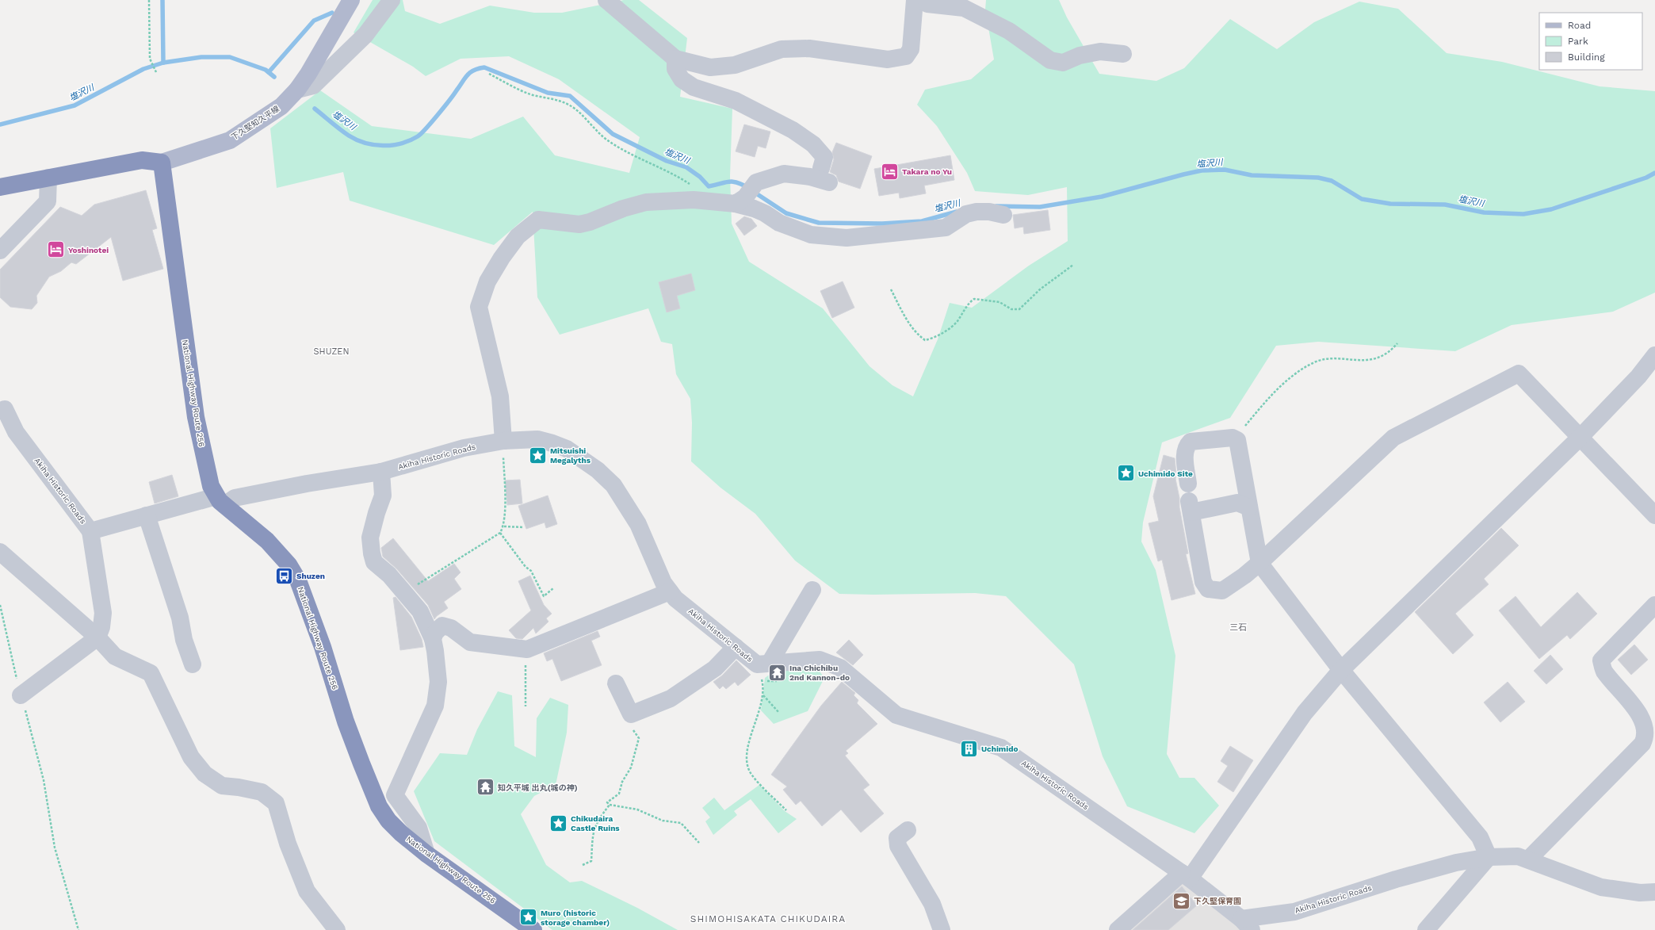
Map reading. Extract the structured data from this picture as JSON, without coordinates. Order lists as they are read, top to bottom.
{
  "streets": {
    "highway": ["National Highway Route 256"],
    "main road": ["下久堅知久平線"],
    "street": ["Akiha Historic Roads"]
  },
  "crossings": [
    ["下久堅知久平線", "National Highway Route 256"],
    ["National Highway Route 256", "Akiha Historic Roads"]
  ],
  "districts": ["SHUZEN", "三石", "SHIMOHISAKATA CHIKUDAIRA"],
  "water": ["塩沢川"],
  "places": {
    "hotel": ["Takara no Yu", "Yoshinotei"],
    "place": [
      "Mitsuishi Megalyths",
      "Uchimido Site",
      "Chikudaira Castle Ruins",
      "Muro (historic storage chamber)"
    ],
    "bus stop": ["Shuzen"],
    "temple": ["Ina Chichibu 2nd Kannon-do", "知久平城 出丸(城の神)"],
    "building": ["Uchimido"],
    "school or university": ["下久堅保育園"]
  },
  "legend": ["Road", "Park", "Building"]
}
